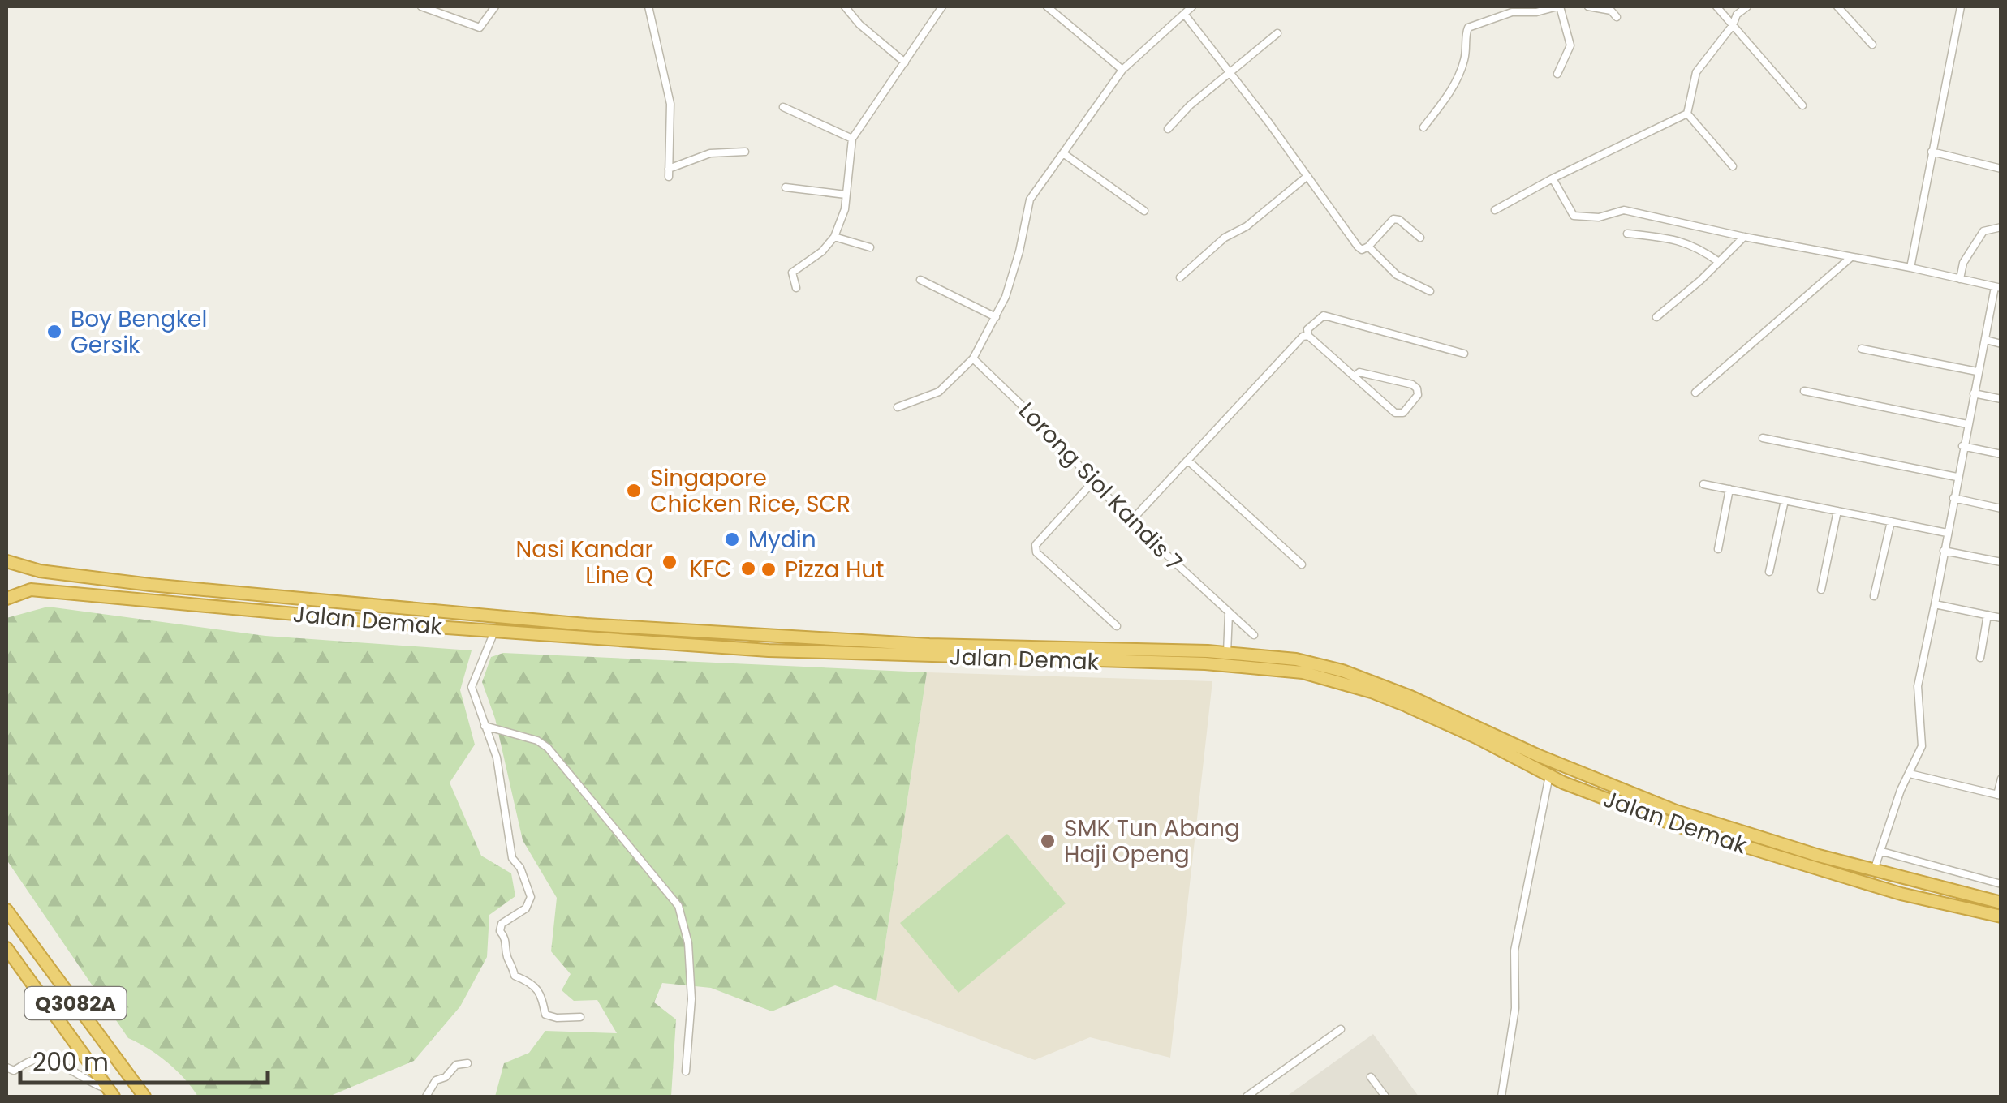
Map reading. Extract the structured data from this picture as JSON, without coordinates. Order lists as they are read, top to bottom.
{
  "streets": {
    "highway": ["Jalan Demak", "Q3082A"],
    "street": ["Lorong Siol Kandis 7"]
  },
  "places": [
    "Boy Bengkel Gersik",
    "Singapore Chicken Rice, SCR",
    "Mydin",
    "Nasi Kandar Line Q",
    "KFC",
    "Pizza Hut",
    "SMK Tun Abang Haji Openg"
  ],
  "scale_bar": "200 m"
}
